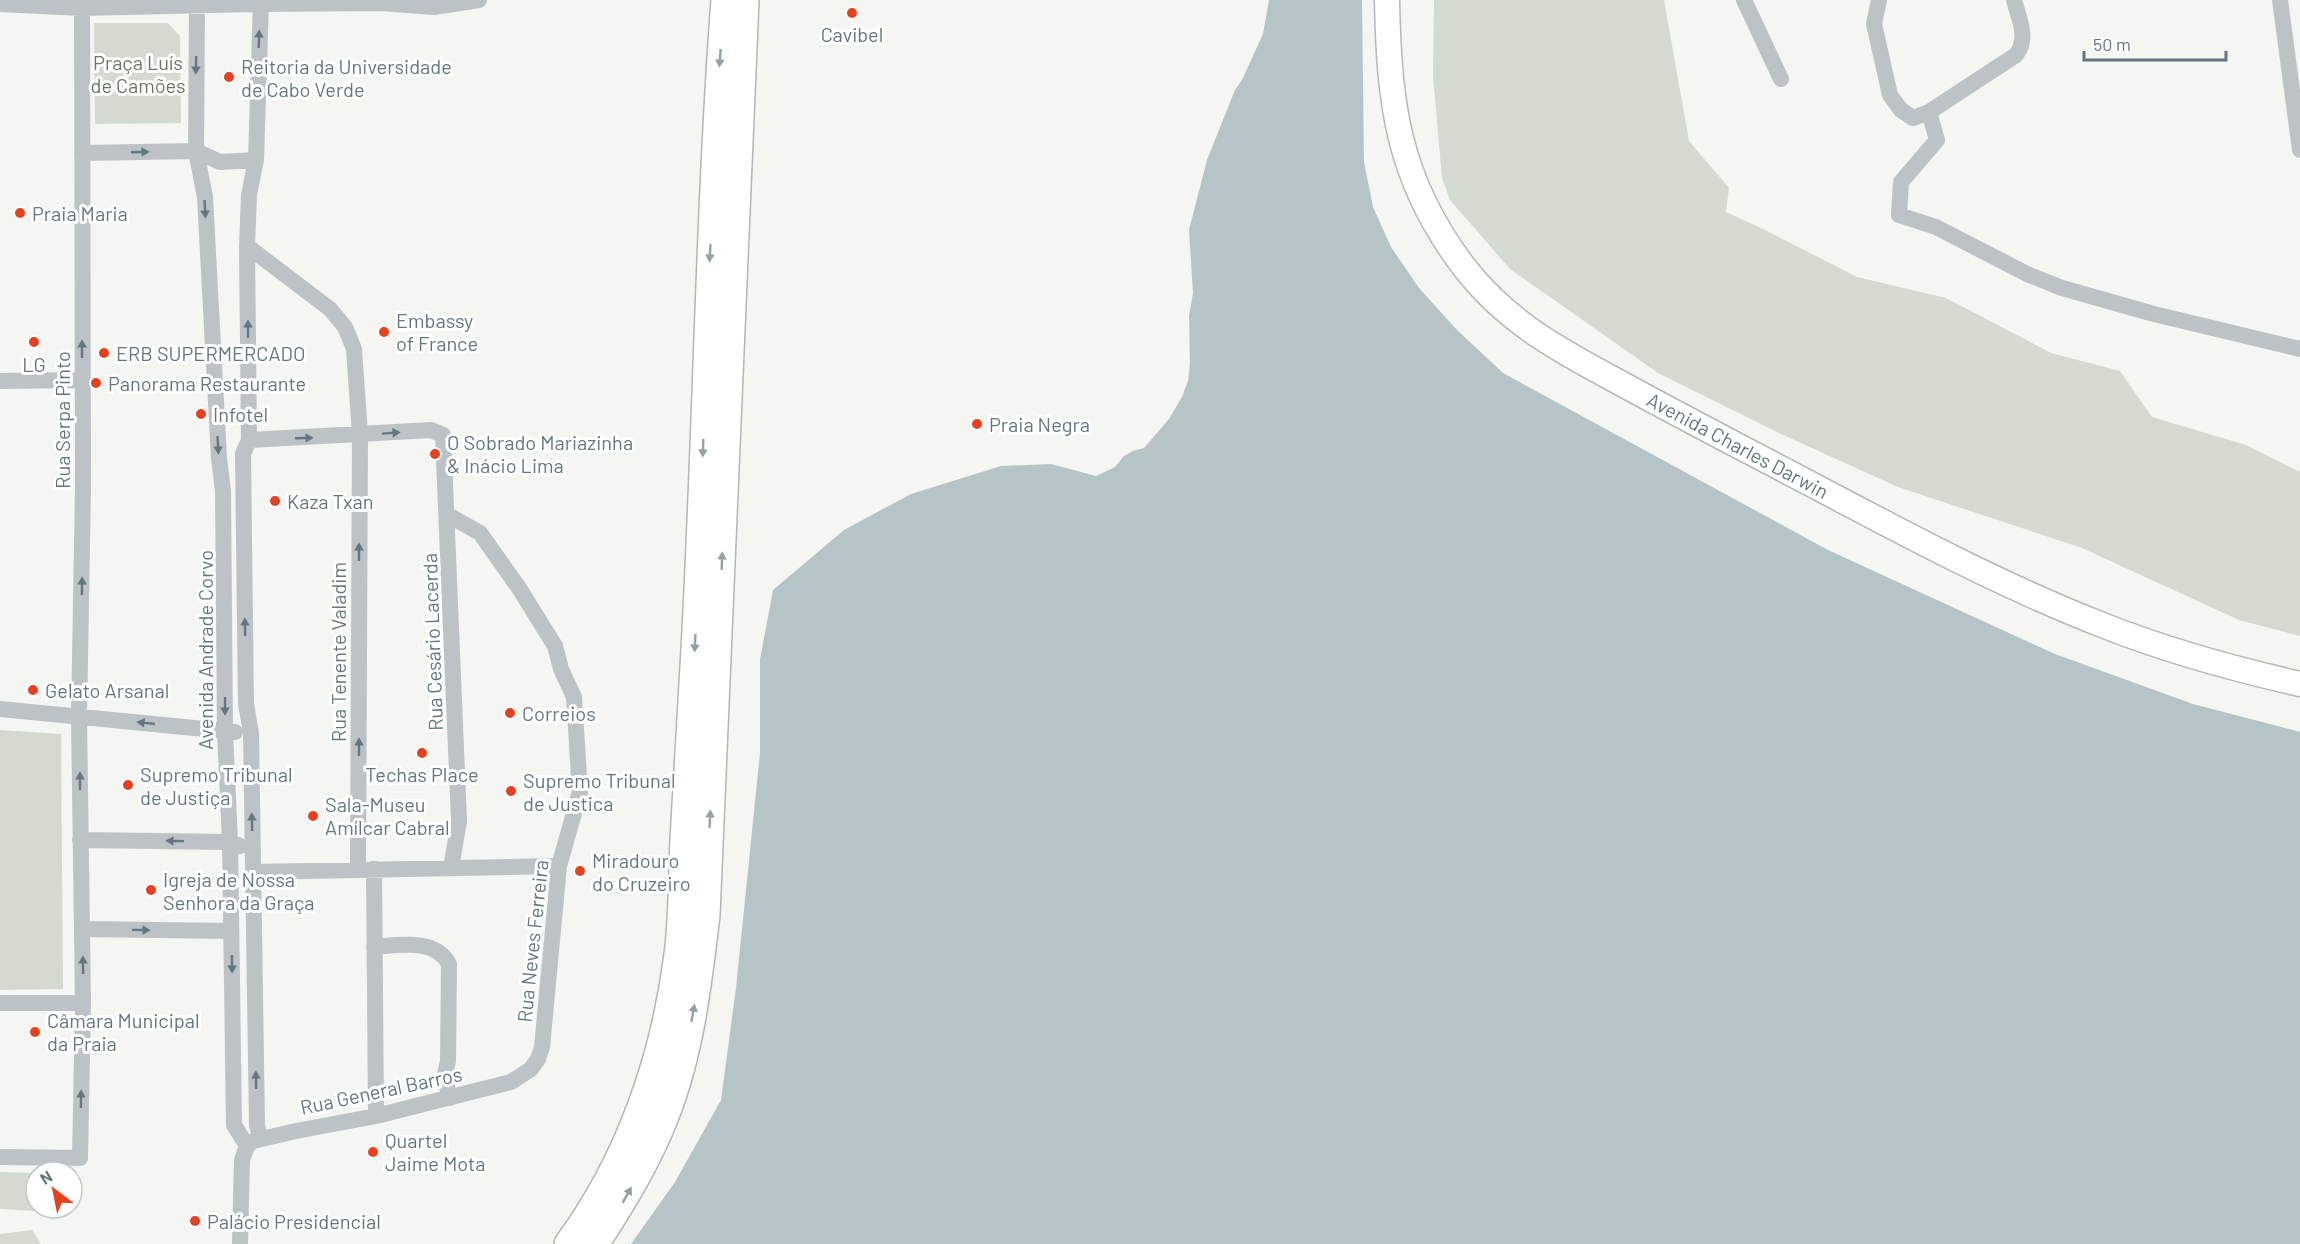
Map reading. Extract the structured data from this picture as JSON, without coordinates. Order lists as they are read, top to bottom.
{
  "streets": {
    "main road": ["Avenida Charles Darwin"],
    "street": [
      "Rua Serpa Pinto",
      "Rua Cesário Lacerda",
      "Avenida Andrade Corvo",
      "Rua Tenente Valadim",
      "Rua Neves Ferreira",
      "Rua General Barros"
    ]
  },
  "crossings": [
    ["Rua Cesário Lacerda", "Rua Tenente Valadim"],
    ["Rua Cesário Lacerda", "Rua Neves Ferreira"],
    ["Avenida Andrade Corvo", "Rua Tenente Valadim"],
    ["Avenida Andrade Corvo", "Rua General Barros"],
    ["Rua Tenente Valadim", "Rua General Barros"],
    ["Rua Neves Ferreira", "Rua General Barros"]
  ],
  "one_way": ["Rua Serpa Pinto", "Rua Tenente Valadim"],
  "parks": ["Praça Luís de Camões"],
  "places": [
    "Cavibel",
    "Reitoria da Universidade de Cabo Verde",
    "Praia Maria",
    "Embassy of France",
    "LG",
    "ERB SUPERMERCADO",
    "Panorama Restaurante",
    "Infotel",
    "Praia Negra",
    "O Sobrado Mariazinha & Inácio Lima",
    "Kaza Txan",
    "Gelato Arsanal",
    "Correios",
    "Techas Place",
    "Supremo Tribunal de Justiça",
    "Supremo Tribunal de Justica",
    "Sala-Museu Amílcar Cabral",
    "Miradouro do Cruzeiro",
    "Igreja de Nossa Senhora da Graça",
    "Câmara Municipal da Praia",
    "Quartel Jaime Mota",
    "Palácio Presidencial"
  ],
  "scale_bar": "50 m",
  "north": "top left"
}
